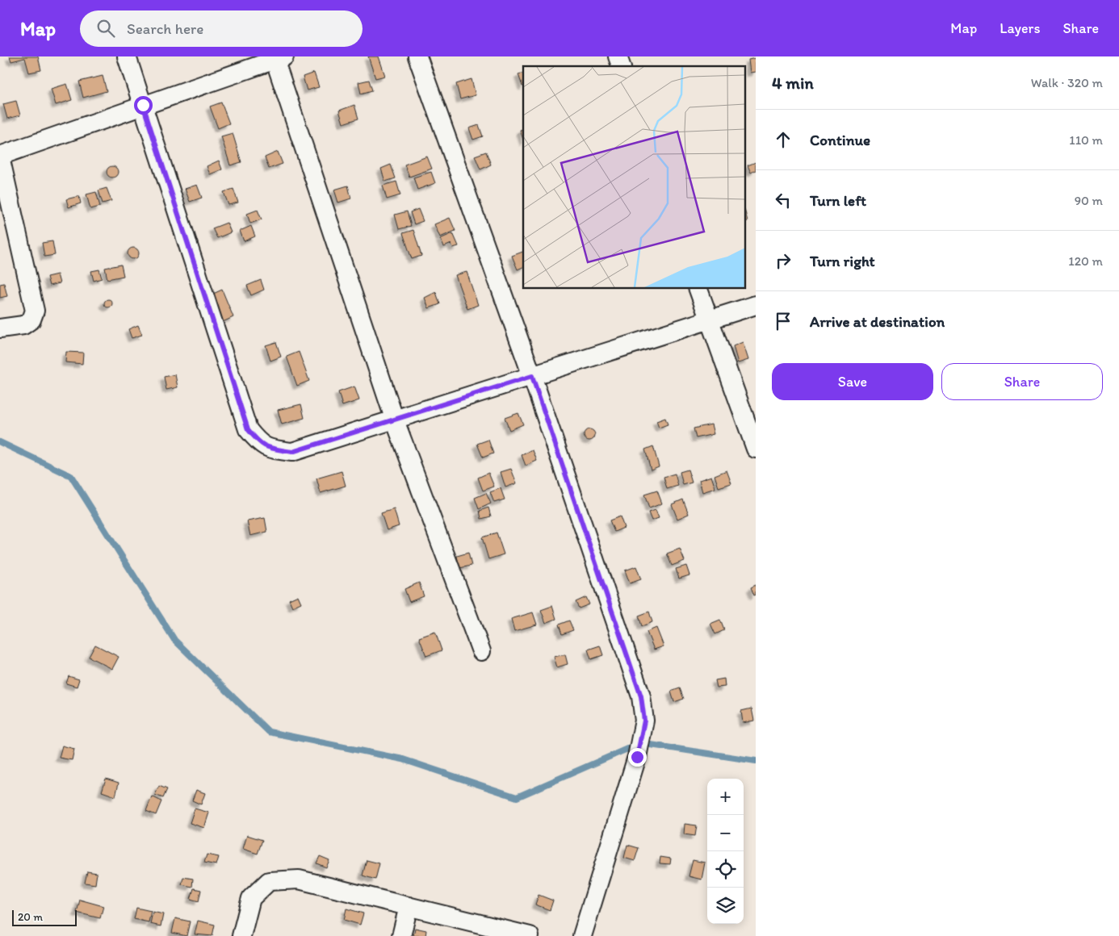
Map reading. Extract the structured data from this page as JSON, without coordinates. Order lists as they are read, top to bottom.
{
  "scale_bar": "20 m",
  "page": {
    "header": "Map",
    "search": "Search here",
    "nav": ["Map", "Layers", "Share"],
    "heading": ["4 min", "Walk · 320 m"],
    "list": [
      ["Continue", "110 m"],
      ["Turn left", "90 m"],
      ["Turn right", "120 m"],
      "Arrive at destination"
    ],
    "buttons": ["Save", "Share"],
    "map_buttons": ["+", "−"],
    "scale": "20 m"
  }
}
